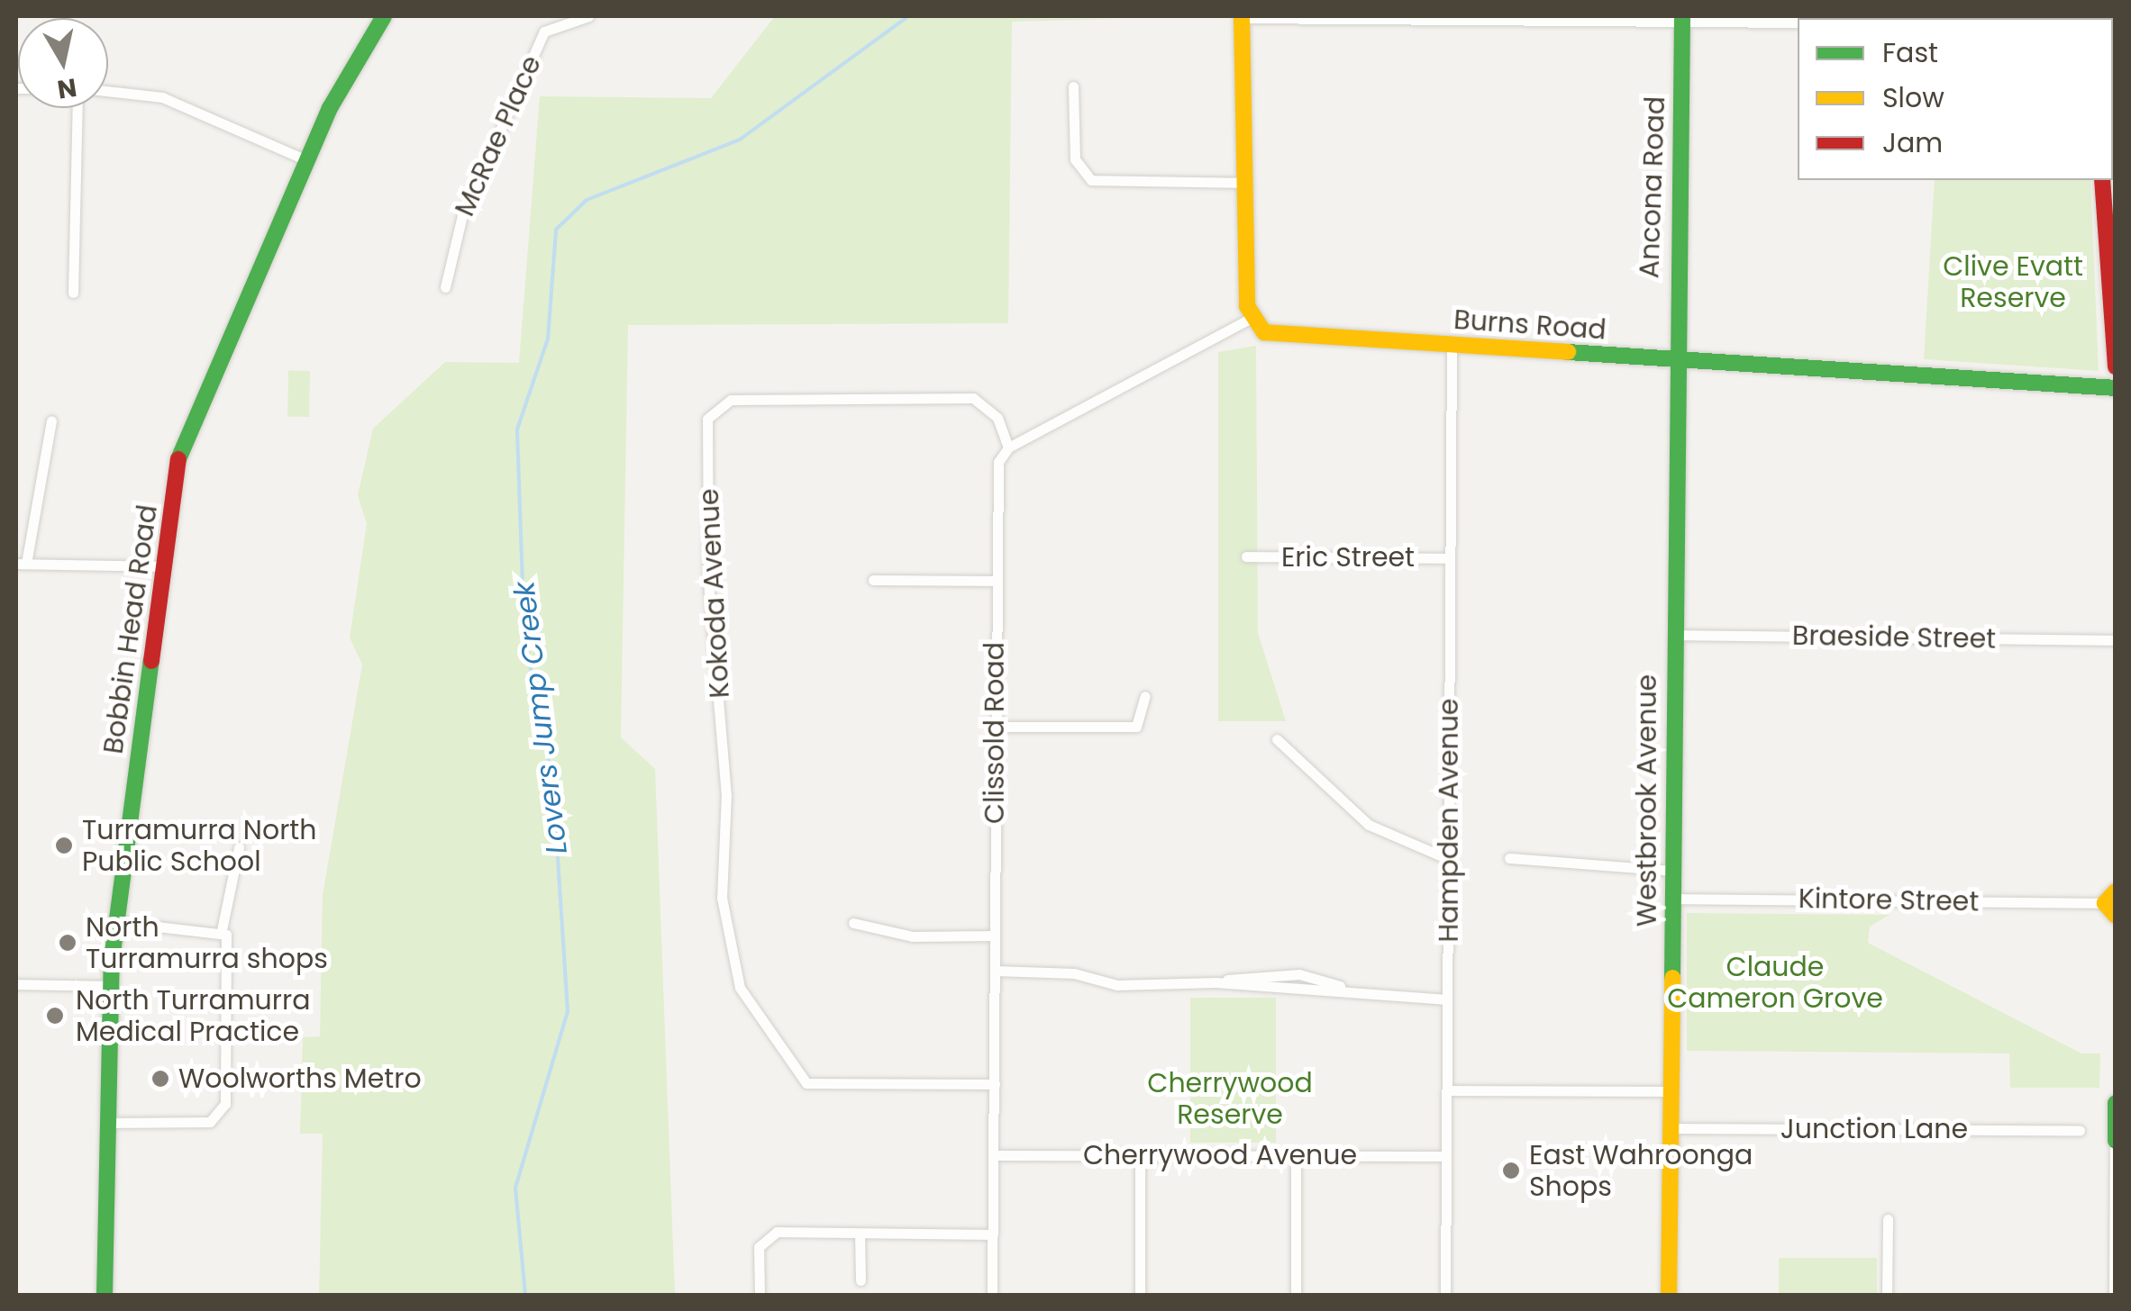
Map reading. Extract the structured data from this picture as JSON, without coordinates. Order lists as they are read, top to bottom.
{
  "streets": {
    "main road": [
      "Ancona Road",
      "Burns Road",
      "Bobbin Head Road",
      "Westbrook Avenue"
    ],
    "street": [
      "McRae Place",
      "Eric Street",
      "Kokoda Avenue",
      "Braeside Street",
      "Clissold Road",
      "Hampden Avenue",
      "Kintore Street",
      "Junction Lane",
      "Cherrywood Avenue"
    ]
  },
  "crossings": [
    ["Ancona Road", "Burns Road"],
    ["Ancona Road", "Westbrook Avenue"],
    ["Burns Road", "Westbrook Avenue"],
    ["Burns Road", "Hampden Avenue"],
    ["Eric Street", "Hampden Avenue"],
    ["Kokoda Avenue", "Clissold Road"],
    ["Braeside Street", "Westbrook Avenue"],
    ["Clissold Road", "Cherrywood Avenue"],
    ["Westbrook Avenue", "Kintore Street"],
    ["Westbrook Avenue", "Junction Lane"],
    ["Hampden Avenue", "Cherrywood Avenue"]
  ],
  "water": ["Lovers Jump Creek"],
  "parks": ["Clive Evatt Reserve", "Claude Cameron Grove", "Cherrywood Reserve"],
  "places": [
    "Turramurra North Public School",
    "North Turramurra shops",
    "North Turramurra Medical Practice",
    "Woolworths Metro",
    "East Wahroonga Shops"
  ],
  "legend": ["Fast", "Slow", "Jam"],
  "north": "bottom"
}
